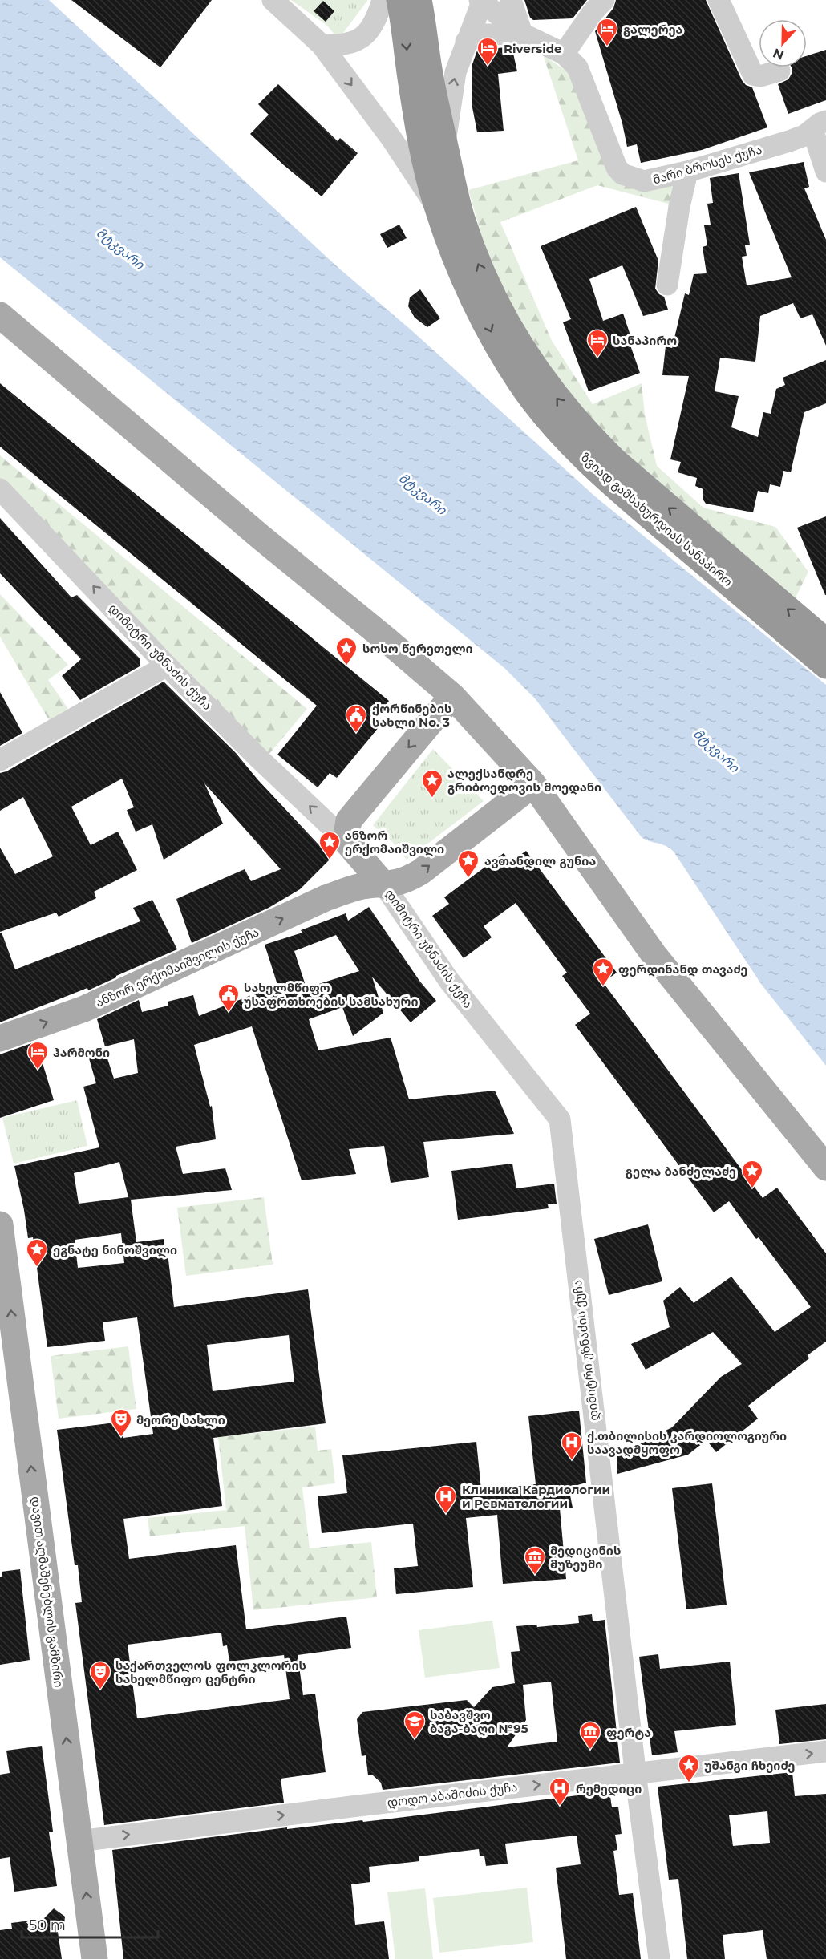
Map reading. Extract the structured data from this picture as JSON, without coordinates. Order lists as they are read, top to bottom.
{
  "streets": {
    "highway": ["ზვიად გამსახურდიას სანაპირო"],
    "main road": ["დიმიტრი უზნაძის ქუჩა", "ანზორ ერქომაიშვილის ქუჩა", "დავით აღმაშენებლის გამზირი"],
    "street": ["მარი ბროსეს ქუჩა", "დოდო აბაშიძის ქუჩა"]
  },
  "crossings": [
    ["დიმიტრი უზნაძის ქუჩა", "ანზორ ერქომაიშვილის ქუჩა"],
    ["დიმიტრი უზნაძის ქუჩა", "დოდო აბაშიძის ქუჩა"],
    ["დავით აღმაშენებლის გამზირი", "დოდო აბაშიძის ქუჩა"]
  ],
  "one_way": ["ანზორ ერქომაიშვილის ქუჩა", "დავით აღმაშენებლის გამზირი", "დოდო აბაშიძის ქუჩა"],
  "water": ["მტკვარი"],
  "places": {
    "hotel": [
      "გალერეა",
      "Riverside",
      "სანაპირო",
      "ჰარმონი"
    ],
    "place": [
      "სოსო წერეთელი",
      "ალექსანდრე გრიბოედოვის მოედანი",
      "ანზორ ერქომაიშვილი",
      "ავთანდილ გუნია",
      "ფერდინანდ თავაძე",
      "გელა ბანძელაძე",
      "ეგნატე ნინოშვილი",
      "უშანგი ჩხეიძე"
    ],
    "public building": ["ქორწინების სახლი No. 3", "სახელმწიფო უსაფრთხოების სამსახური"],
    "theatre": ["მეორე სახლი", "საქართველოს ფოლკლორის სახელმწიფო ცენტრი"],
    "hospital": ["ქ.თბილისის კარდიოლოგიური საავადმყოფო", "Клиника Кардиологии и Ревматологии", "რემედიცი"],
    "museum": ["მედიცინის მუზეუმი", "ფერტა"],
    "school or university": ["საბავშვო ბაგა-ბაღი №95"]
  },
  "scale_bar": "50 m",
  "north": "bottom"
}
